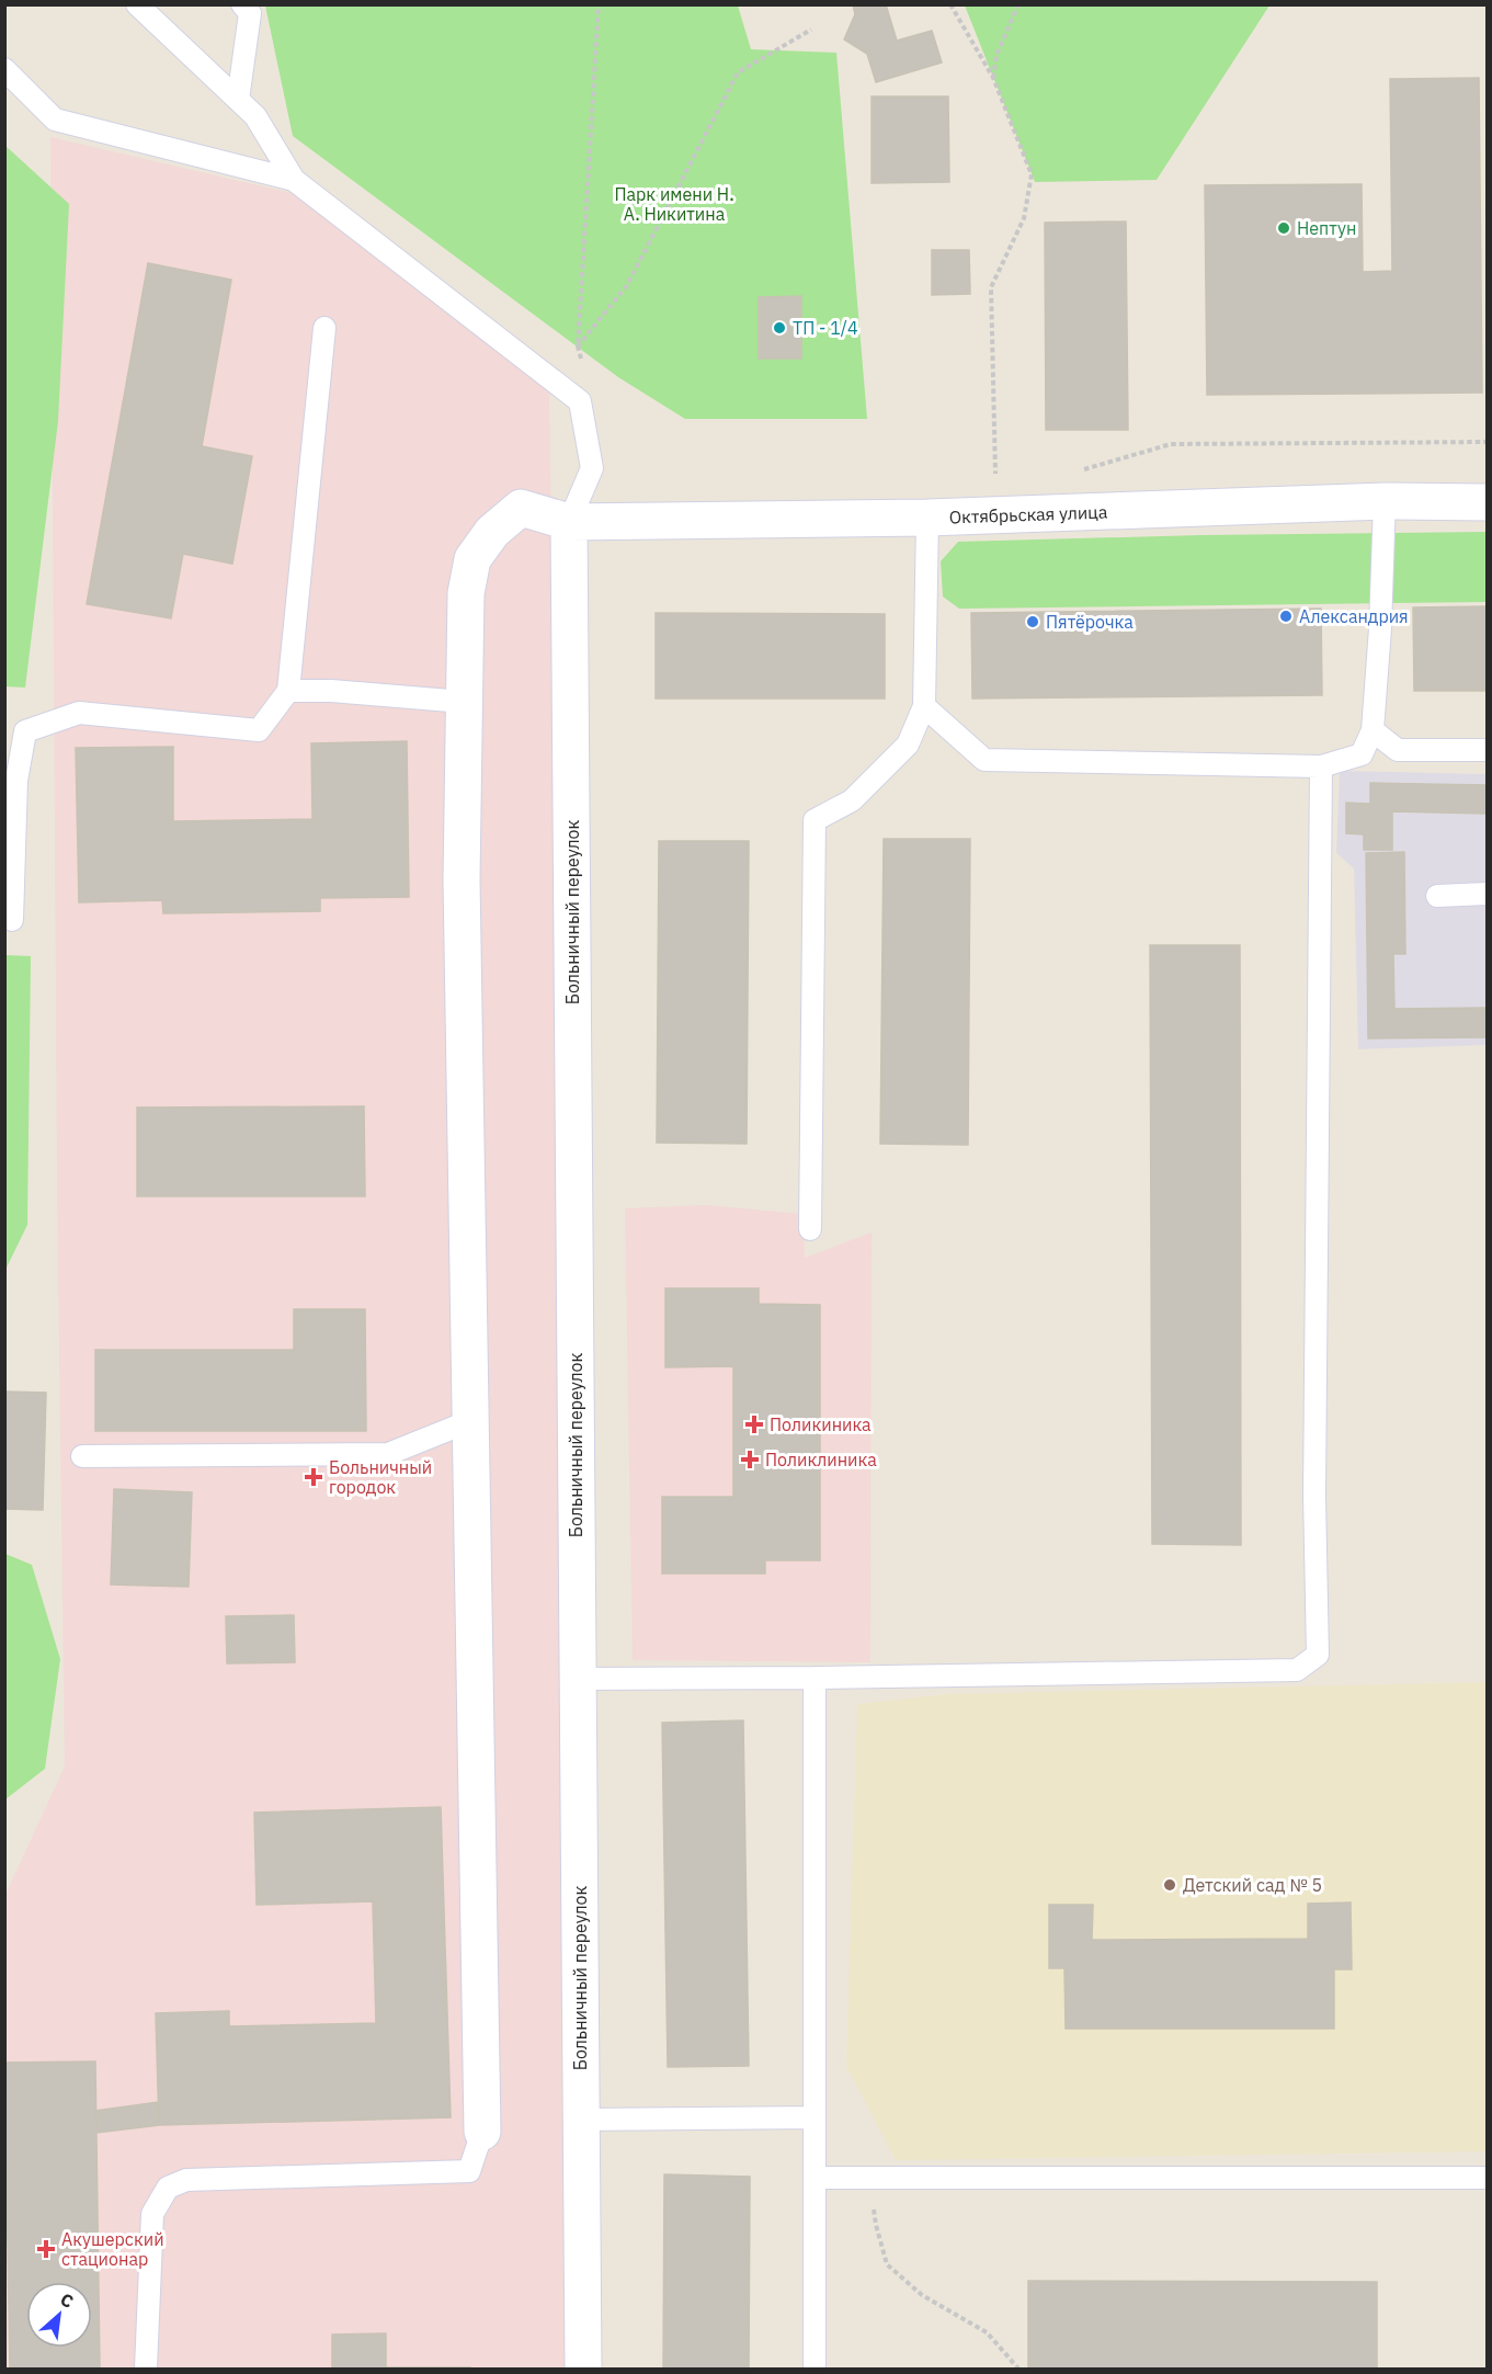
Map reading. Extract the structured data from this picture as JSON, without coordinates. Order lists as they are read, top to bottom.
{
  "streets": {
    "street": ["Октябрьская улица", "Больничный переулок"]
  },
  "crossings": [
    ["Октябрьская улица", "Больничный переулок"]
  ],
  "parks": ["Парк имени Н. А. Никитина"],
  "places": {
    "other": [
      "Нептун",
      "ТП - 1/4",
      "Александрия",
      "Пятёрочка",
      "Детский сад № 5"
    ],
    "health": [
      "Поликиника",
      "Поликлиника",
      "Больничный городок",
      "Акушерский стационар"
    ]
  },
  "north": "top right"
}
